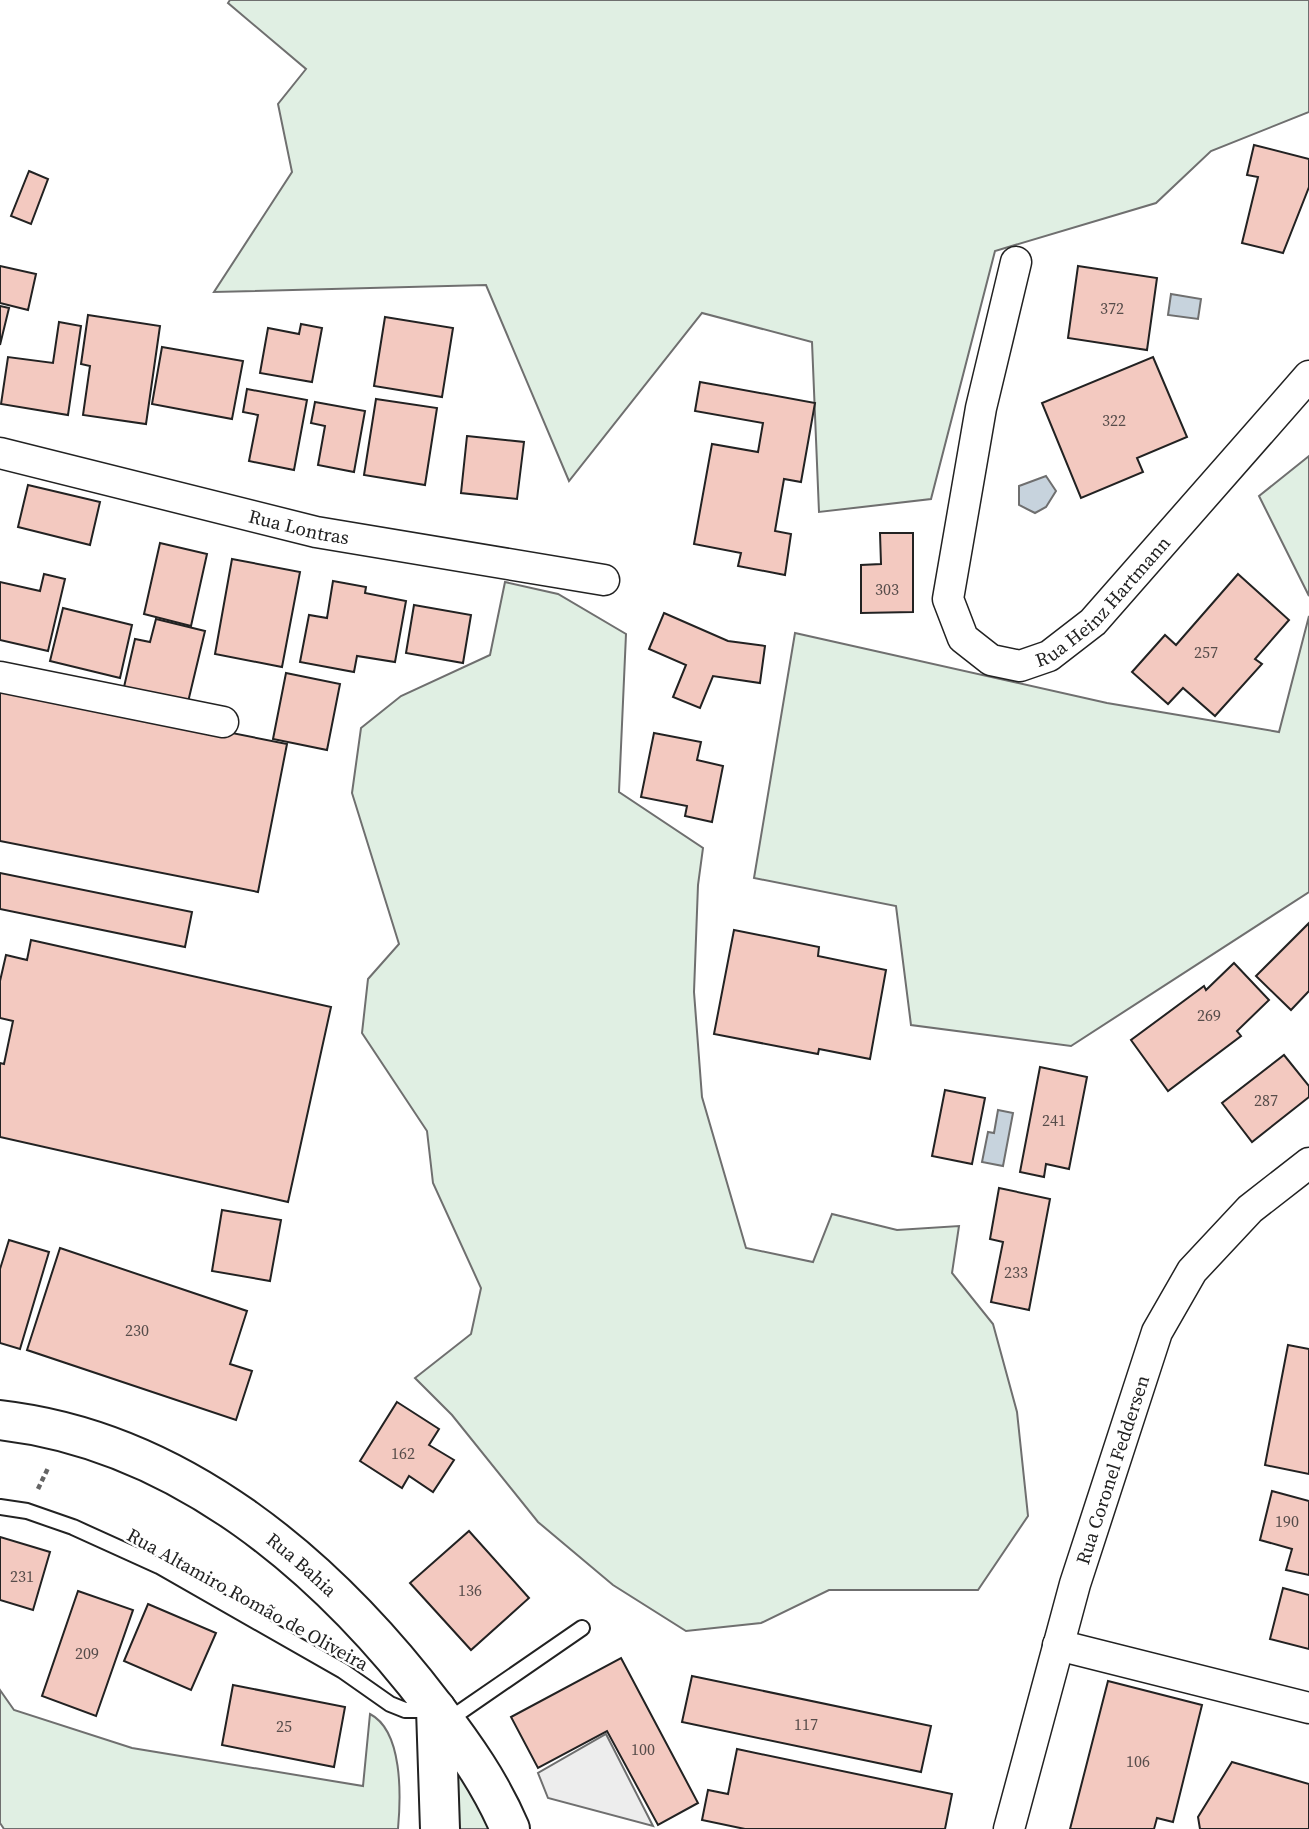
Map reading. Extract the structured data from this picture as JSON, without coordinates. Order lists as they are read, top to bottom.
{
  "streets": {
    "main road": ["Rua Bahia"],
    "street": ["Rua Lontras", "Rua Heinz Hartmann", "Rua Coronel Feddersen"],
    "lane": ["Rua Altamiro Romão de Oliveira"]
  },
  "crossings": [
    ["Rua Bahia", "Rua Altamiro Romão de Oliveira"]
  ],
  "house_numbers": [
    "372",
    "322",
    "303",
    "257",
    "269",
    "287",
    "241",
    "233",
    "230",
    "162",
    "190",
    "231",
    "136",
    "209",
    "117",
    "25",
    "100",
    "106"
  ]
}
